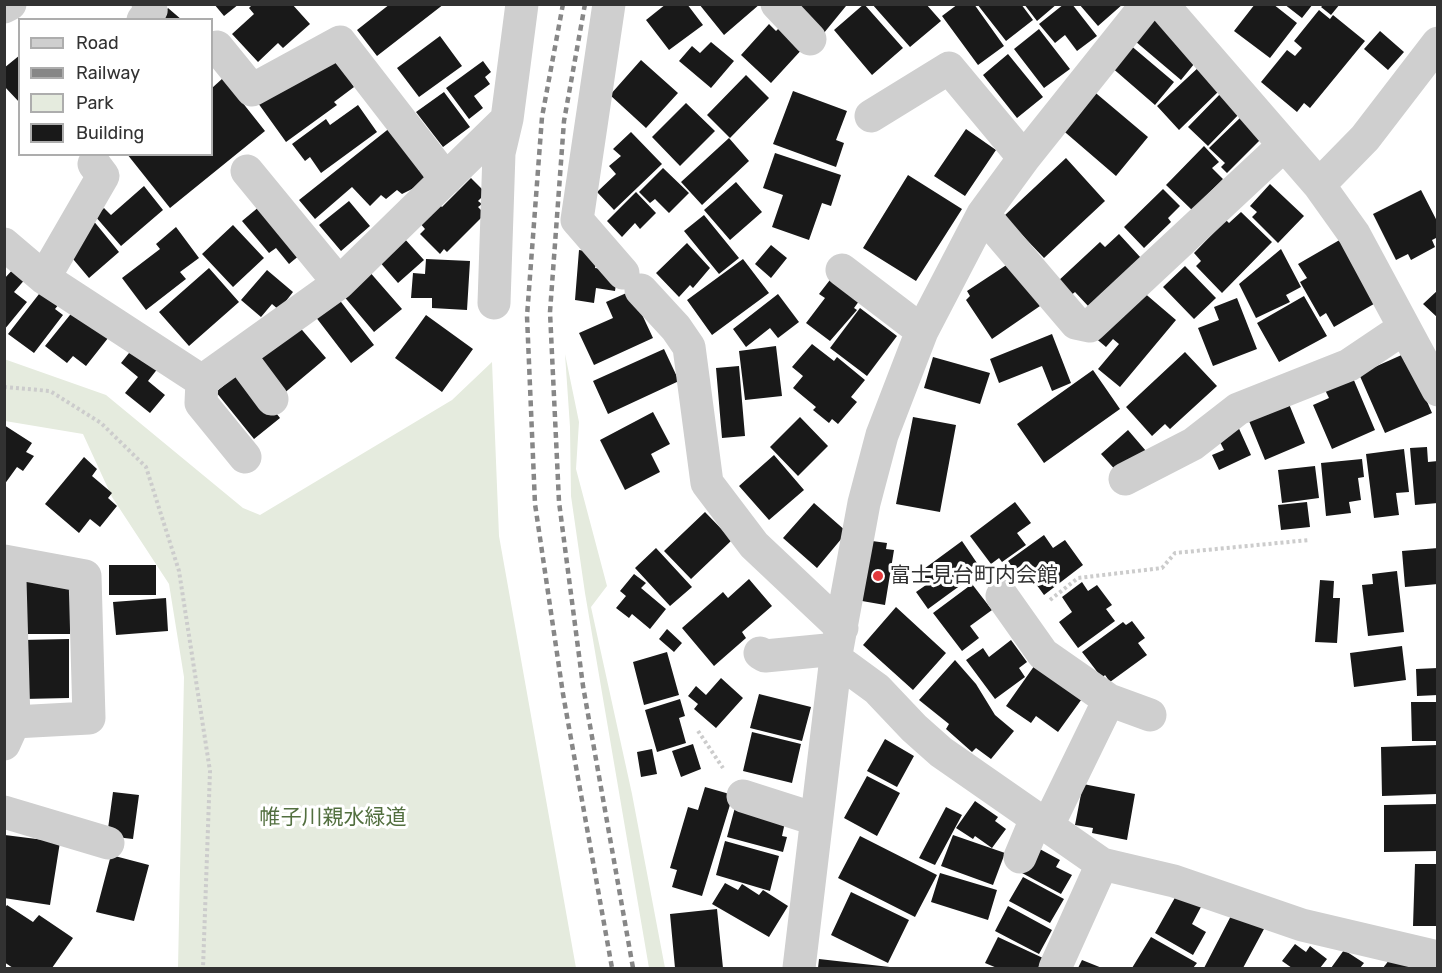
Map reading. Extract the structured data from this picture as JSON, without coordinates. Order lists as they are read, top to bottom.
{
  "parks": ["帷子川親水緑道"],
  "places": ["富士見台町内会館"],
  "legend": [
    "Road",
    "Railway",
    "Park",
    "Building"
  ]
}
